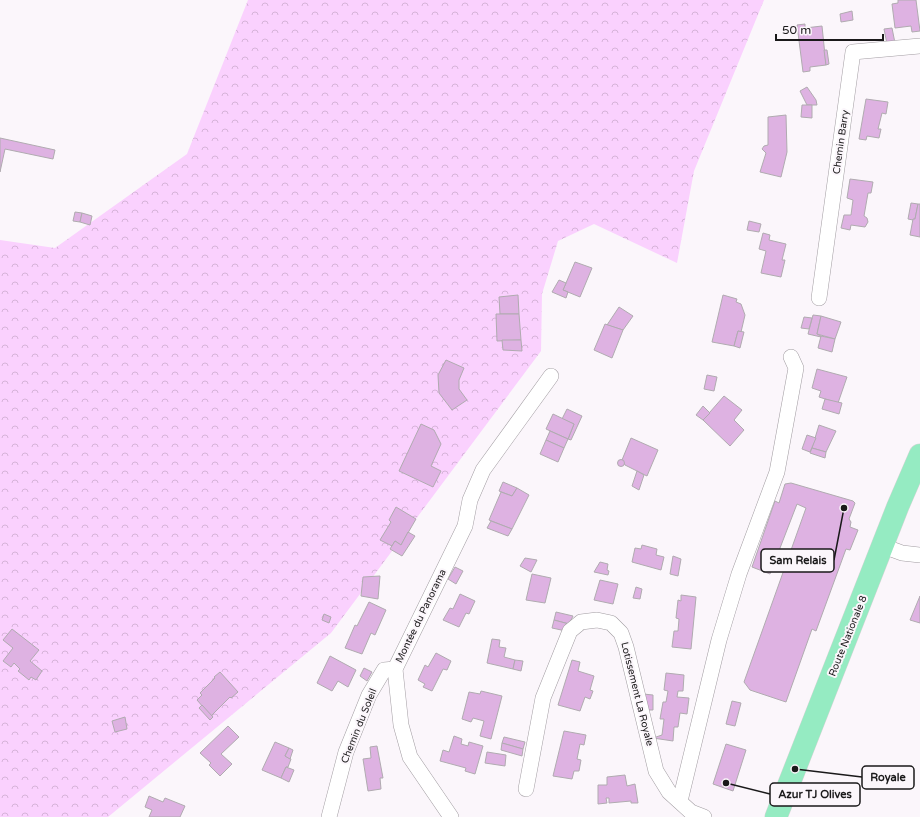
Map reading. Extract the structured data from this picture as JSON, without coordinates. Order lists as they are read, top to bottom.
{
  "streets": {
    "main road": ["Route Nationale 8"],
    "street": [
      "Chemin Barry",
      "Montée du Panorama",
      "Lotissement La Royale",
      "Chemin du Soleil"
    ]
  },
  "crossings": [
    ["Montée du Panorama", "Chemin du Soleil"]
  ],
  "places": ["Sam Relais", "Royale", "Azur TJ Olives"],
  "scale_bar": "50 m"
}
